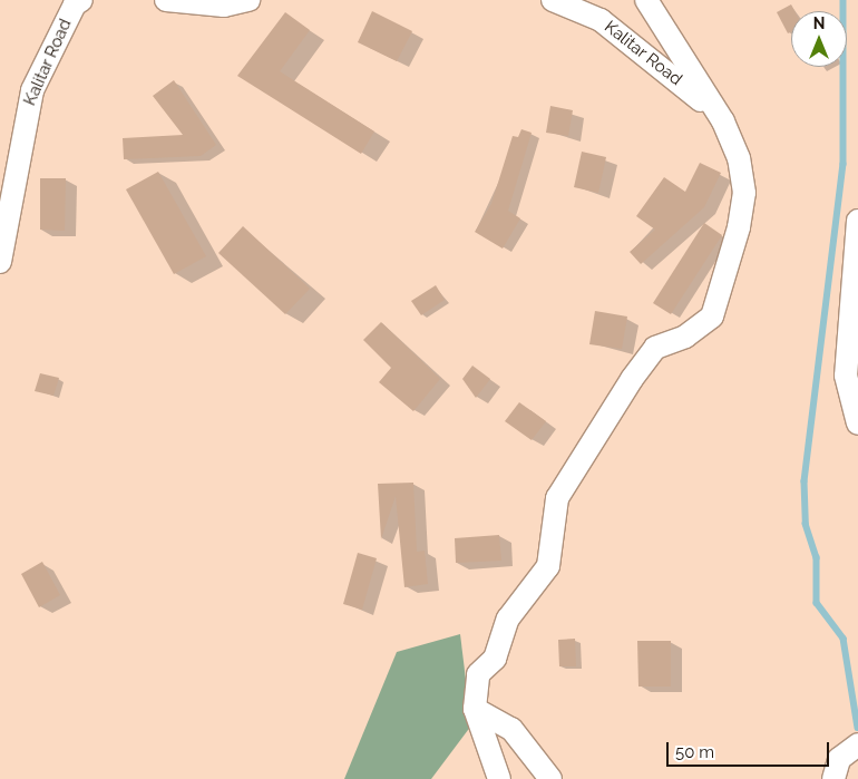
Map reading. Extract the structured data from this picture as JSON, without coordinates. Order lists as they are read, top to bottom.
{
  "streets": {
    "street": ["Kalitar Road"]
  },
  "scale_bar": "50 m",
  "north": "top"
}
